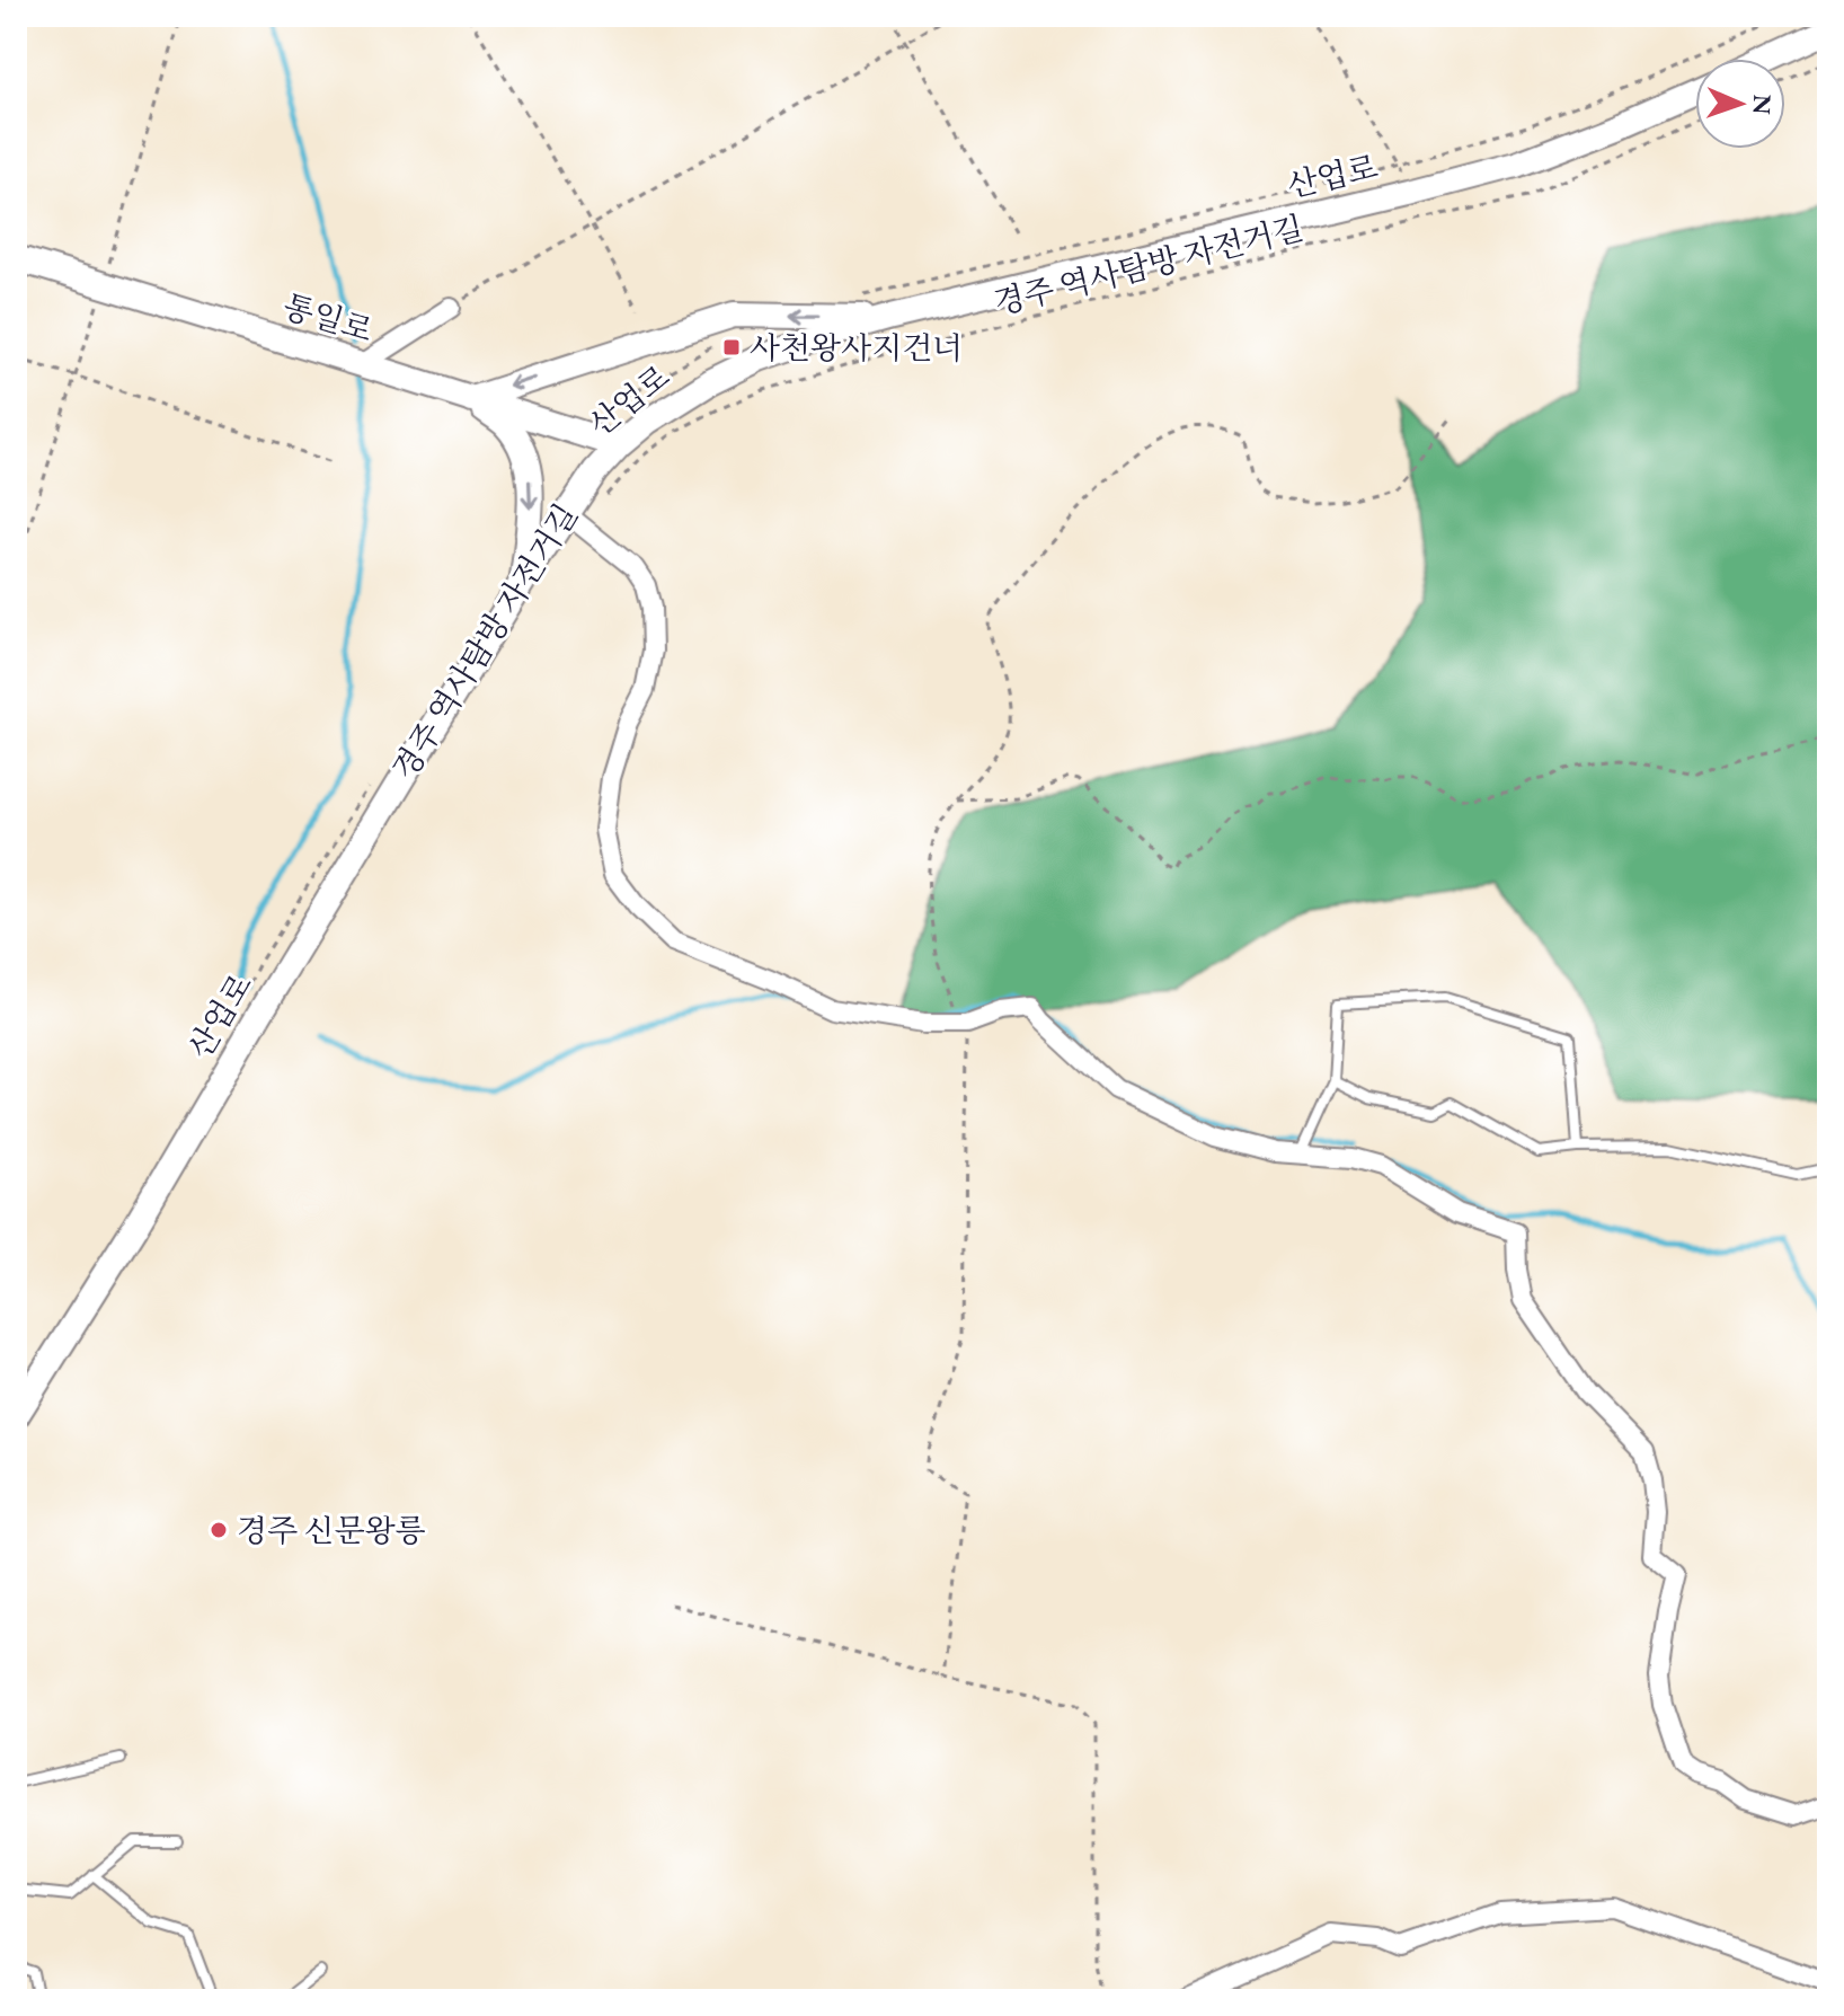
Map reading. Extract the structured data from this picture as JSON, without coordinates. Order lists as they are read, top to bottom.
{
  "streets": {
    "street": ["산업로", "통일로"],
    "path": ["경주 역사탐방 자전거길"]
  },
  "crossings": [
    ["산업로", "통일로"]
  ],
  "places": {
    "transit": ["사천왕사지건너"],
    "other": ["경주 신문왕릉"]
  },
  "north": "right"
}
